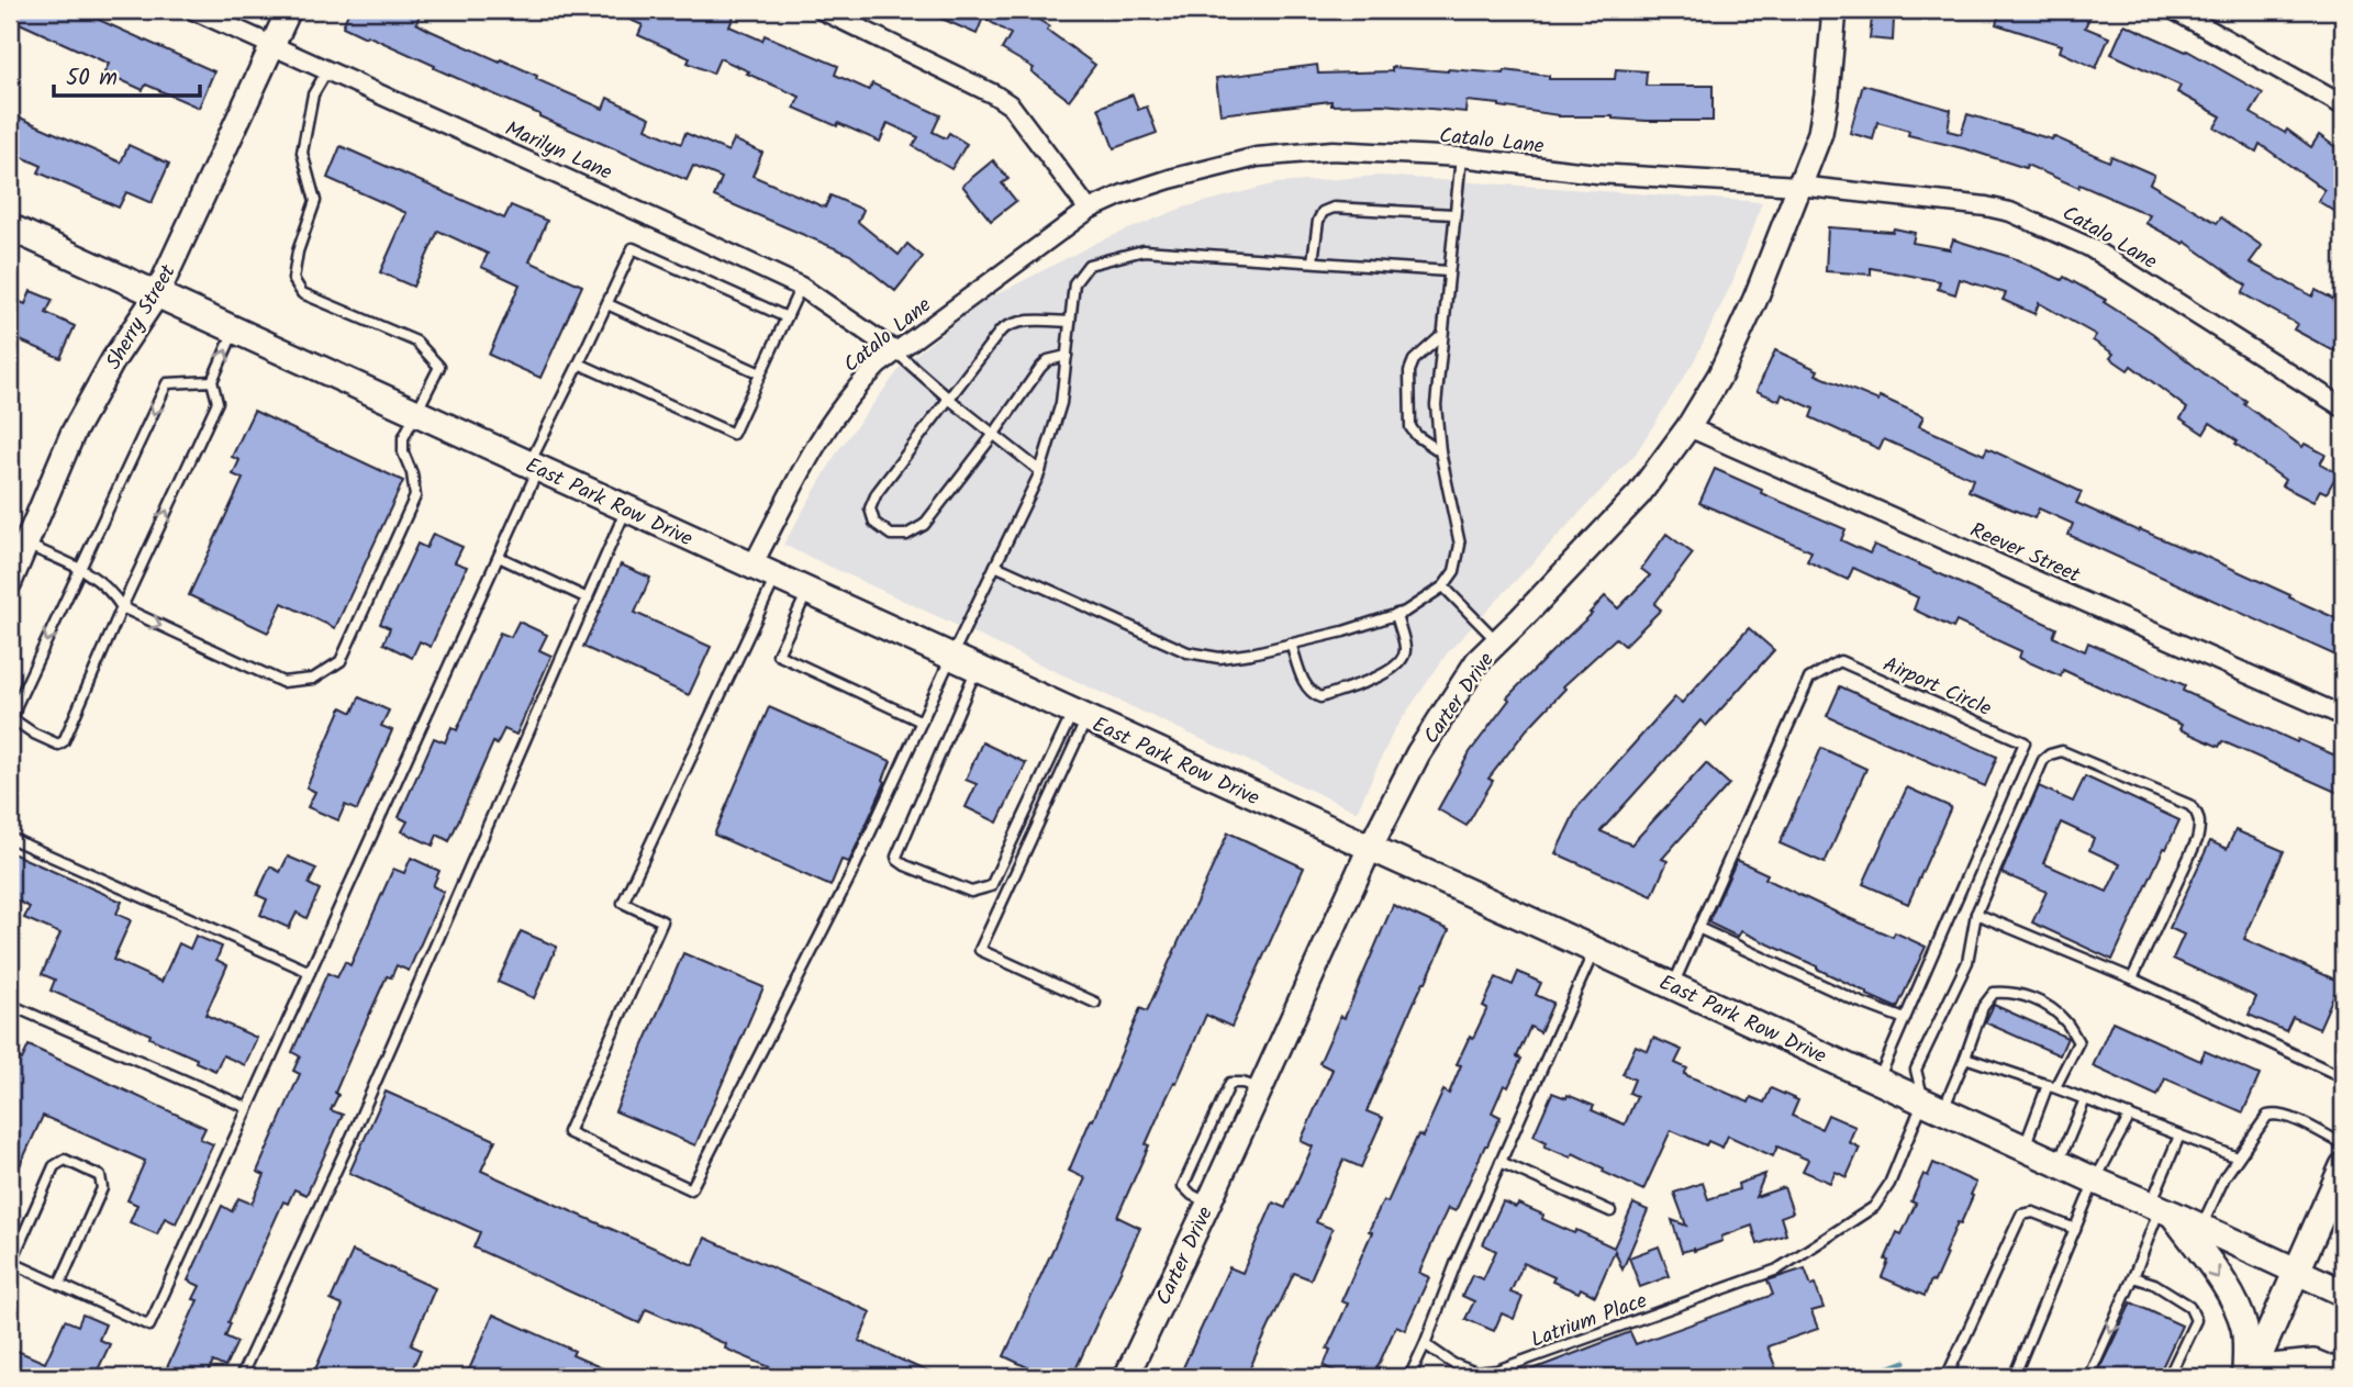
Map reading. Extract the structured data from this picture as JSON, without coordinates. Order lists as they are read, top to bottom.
{
  "streets": {
    "main road": ["East Park Row Drive"],
    "street": [
      "Catalo Lane",
      "Marilyn Lane",
      "Sherry Street",
      "Reever Street",
      "Carter Drive"
    ],
    "lane": ["Airport Circle", "Latrium Place"]
  },
  "crossings": [
    ["Catalo Lane", "Marilyn Lane"],
    ["Catalo Lane", "East Park Row Drive"],
    ["Catalo Lane", "Carter Drive"],
    ["Marilyn Lane", "Sherry Street"],
    ["Sherry Street", "East Park Row Drive"],
    ["East Park Row Drive", "Airport Circle"],
    ["East Park Row Drive", "Carter Drive"],
    ["East Park Row Drive", "Latrium Place"],
    ["Reever Street", "Carter Drive"]
  ],
  "scale_bar": "50 m"
}
